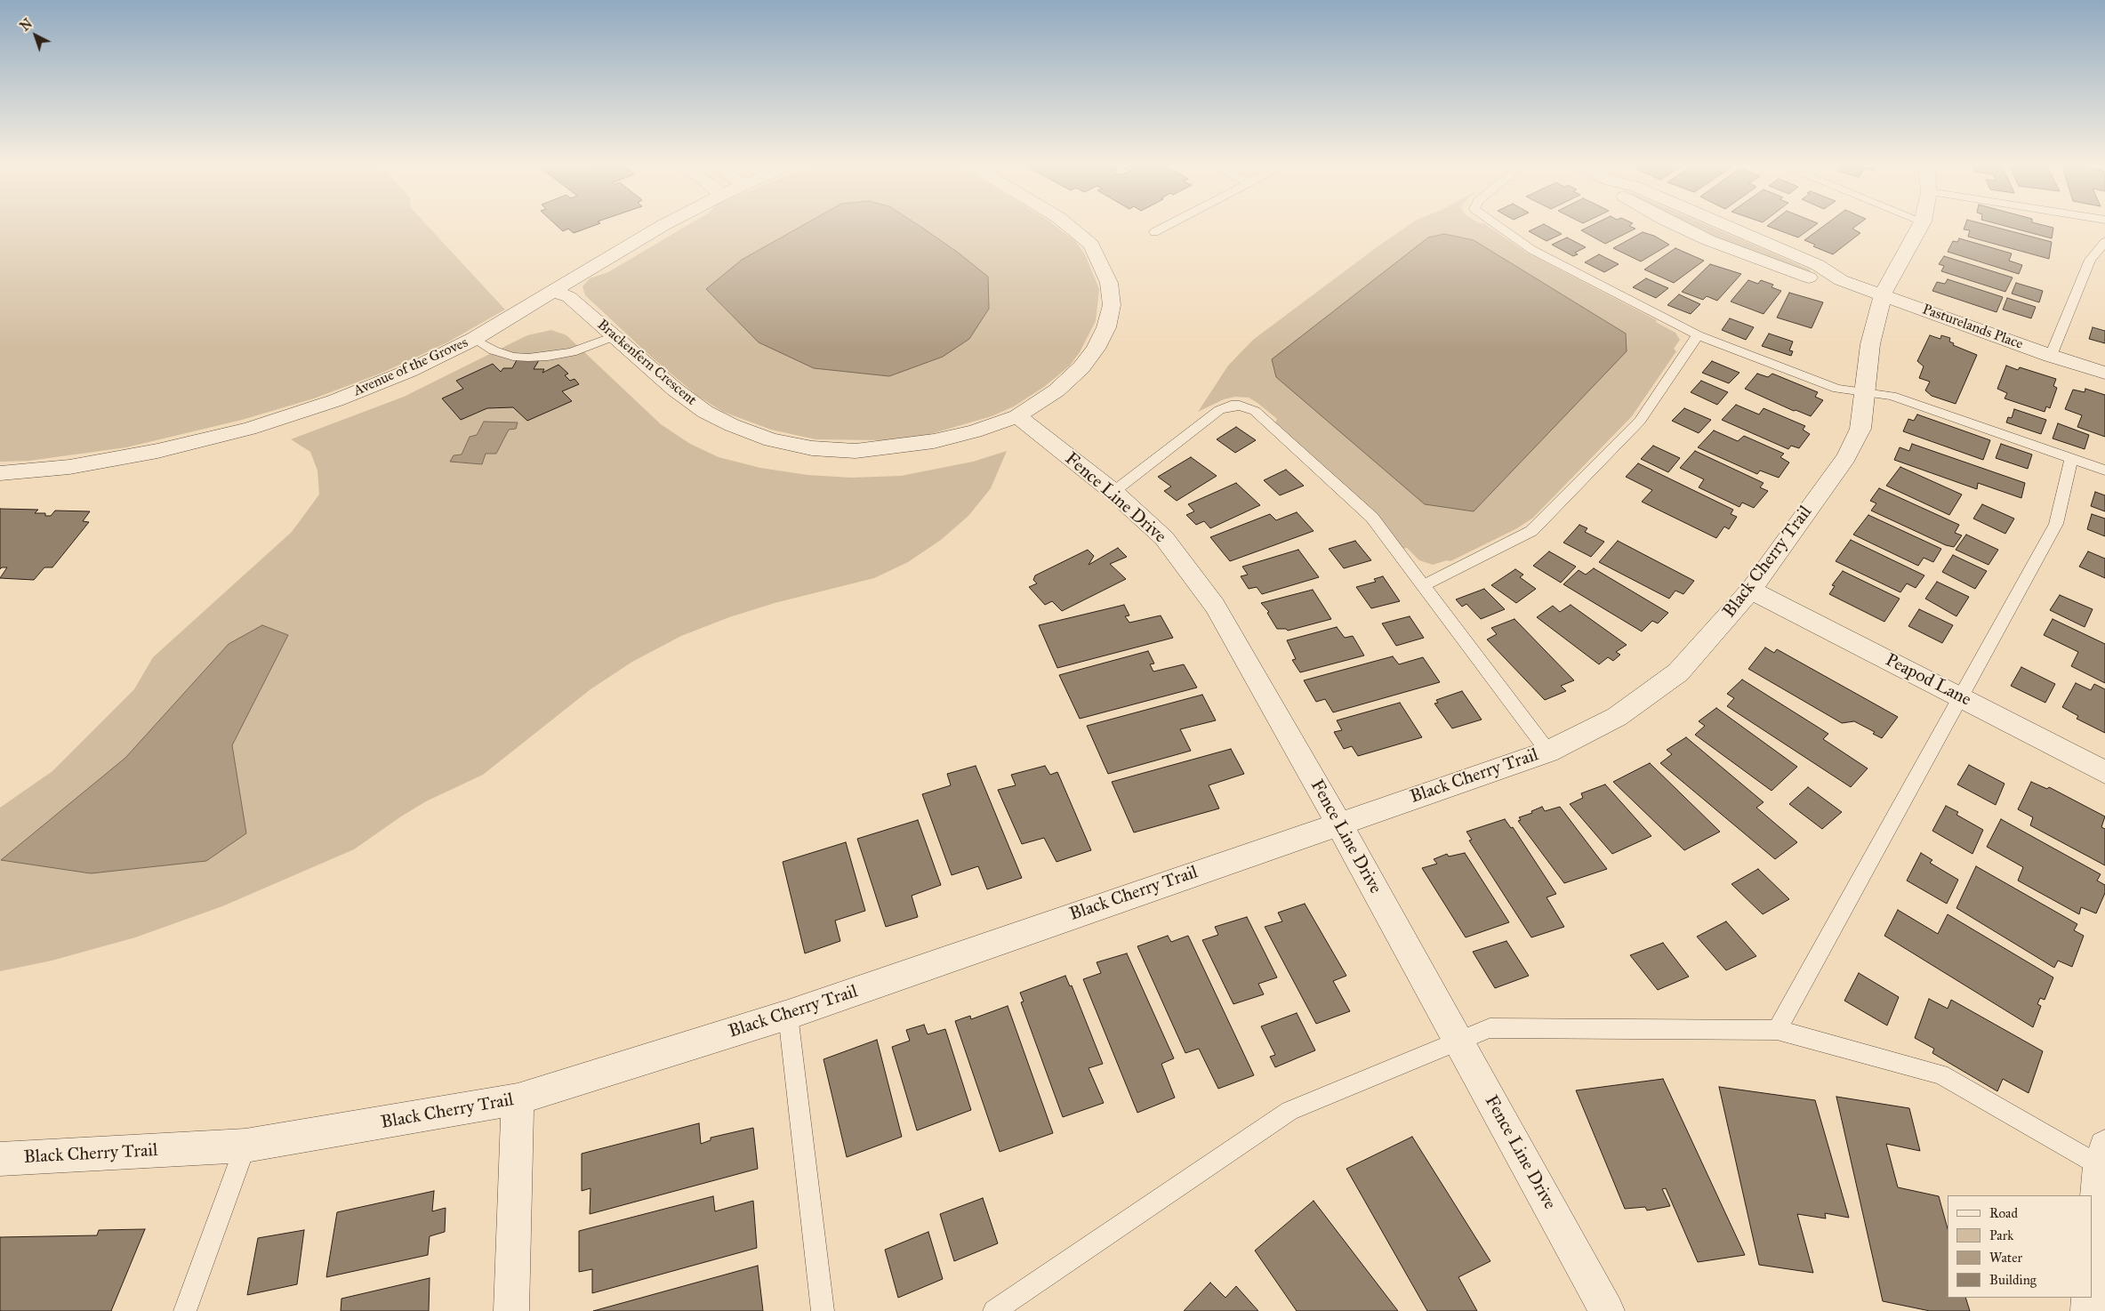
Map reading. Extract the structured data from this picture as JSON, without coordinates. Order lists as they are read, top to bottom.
{
  "streets": {
    "street": [
      "Pasturelands Place",
      "Brackenfern Crescent",
      "Avenue of the Groves",
      "Fence Line Drive",
      "Black Cherry Trail",
      "Peapod Lane"
    ]
  },
  "crossings": [
    ["Pasturelands Place", "Black Cherry Trail"],
    ["Brackenfern Crescent", "Avenue of the Groves"],
    ["Brackenfern Crescent", "Fence Line Drive"],
    ["Fence Line Drive", "Black Cherry Trail"],
    ["Black Cherry Trail", "Peapod Lane"]
  ],
  "legend": [
    "Road",
    "Park",
    "Water",
    "Building"
  ],
  "north": "top left"
}
